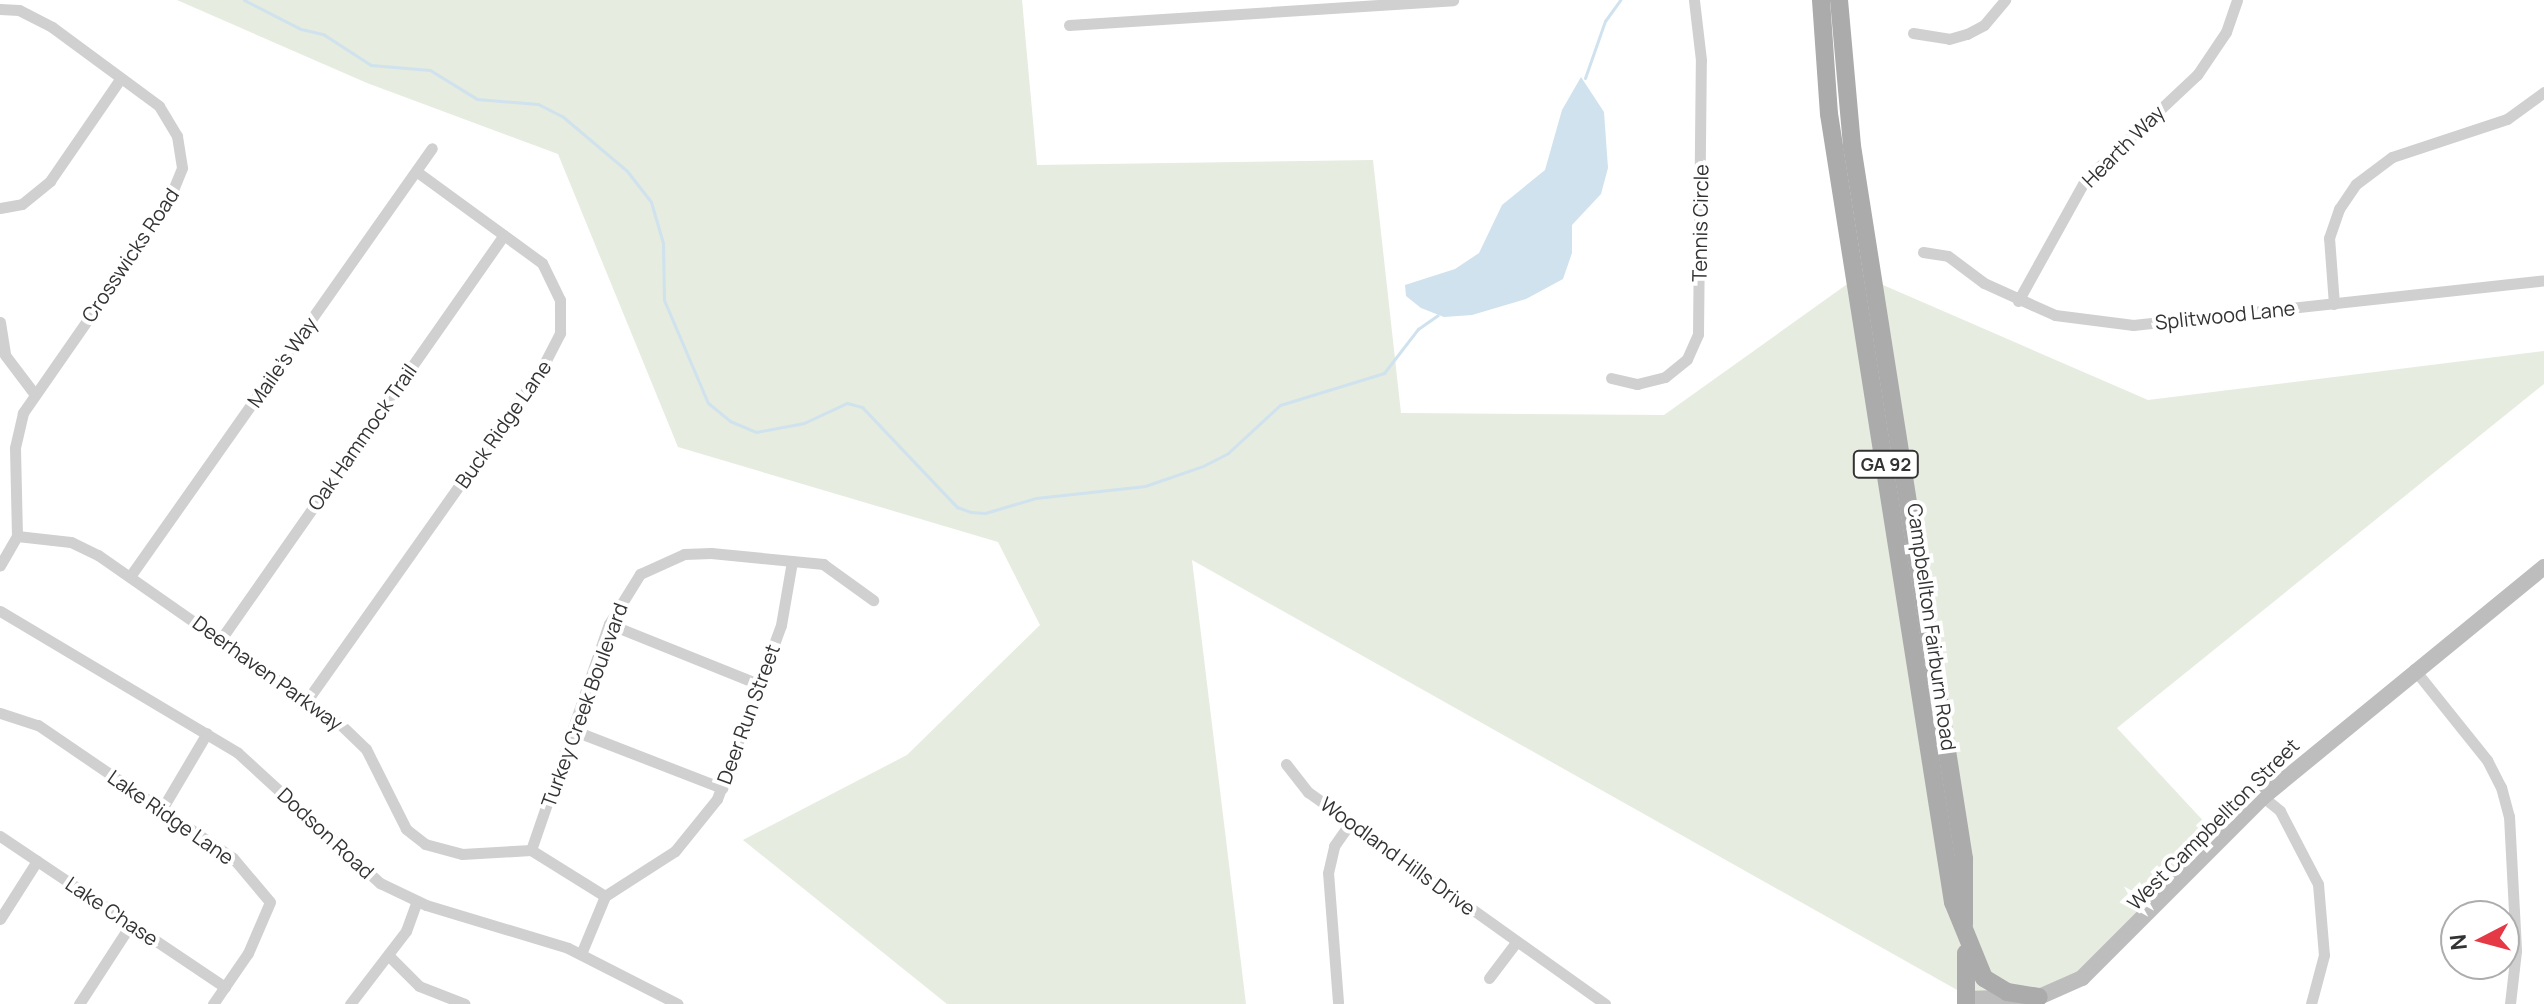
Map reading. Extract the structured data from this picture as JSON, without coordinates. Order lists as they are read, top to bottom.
{
  "streets": {
    "main road": ["GA 92", "Campbellton Fairburn Road", "West Campbellton Street"],
    "street": [
      "Hearth Way",
      "Tennis Circle",
      "Crosswicks Road",
      "Splitwood Lane",
      "Maile's Way",
      "Buck Ridge Lane",
      "Oak Hammock Trail",
      "Deerhaven Parkway",
      "Turkey Creek Boulevard",
      "Deer Run Street",
      "Lake Ridge Lane",
      "Dodson Road",
      "Woodland Hills Drive",
      "Lake Chase"
    ]
  },
  "crossings": [
    ["Hearth Way", "Splitwood Lane"],
    ["Crosswicks Road", "Deerhaven Parkway"],
    ["Maile's Way", "Buck Ridge Lane"],
    ["Maile's Way", "Deerhaven Parkway"],
    ["Buck Ridge Lane", "Oak Hammock Trail"],
    ["Buck Ridge Lane", "Deerhaven Parkway"],
    ["Oak Hammock Trail", "Deerhaven Parkway"],
    ["Campbellton Fairburn Road", "West Campbellton Street"],
    ["Deerhaven Parkway", "Turkey Creek Boulevard"],
    ["Turkey Creek Boulevard", "Deer Run Street"],
    ["Lake Ridge Lane", "Lake Chase"]
  ],
  "north": "left"
}
